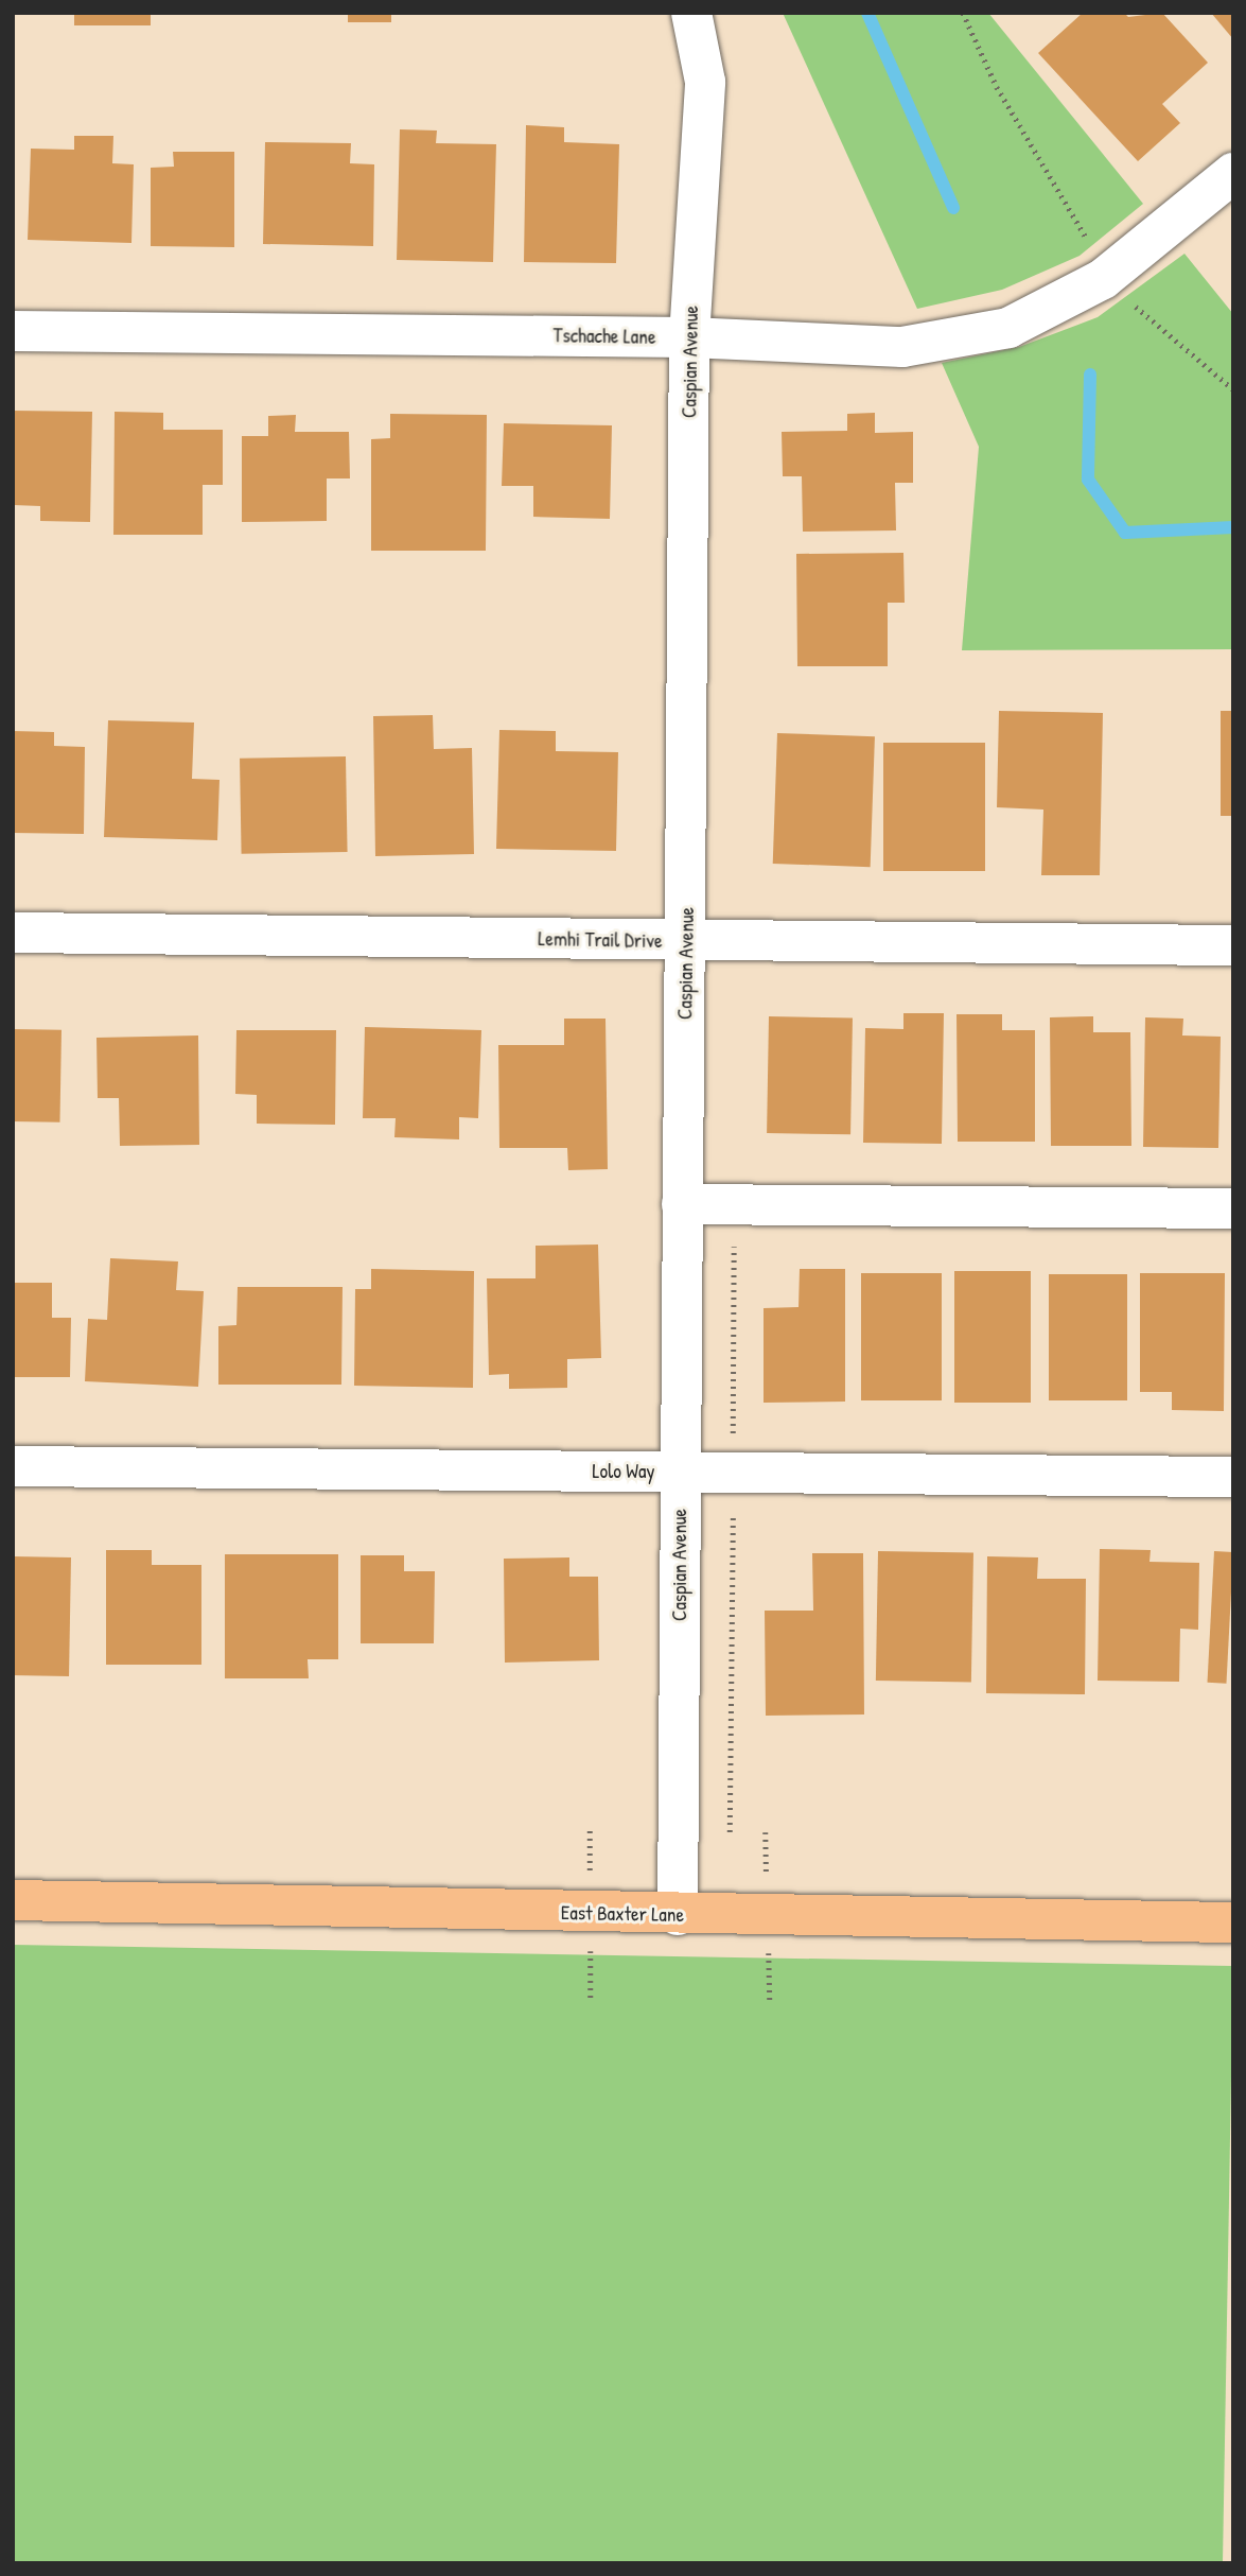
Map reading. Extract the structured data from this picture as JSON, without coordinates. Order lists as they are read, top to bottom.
{
  "streets": {
    "main road": ["East Baxter Lane"],
    "street": [
      "Tschache Lane",
      "Caspian Avenue",
      "Lemhi Trail Drive",
      "Lolo Way"
    ]
  },
  "crossings": [
    ["Tschache Lane", "Caspian Avenue"],
    ["Caspian Avenue", "Lemhi Trail Drive"],
    ["Caspian Avenue", "Lolo Way"],
    ["Caspian Avenue", "East Baxter Lane"]
  ]
}
